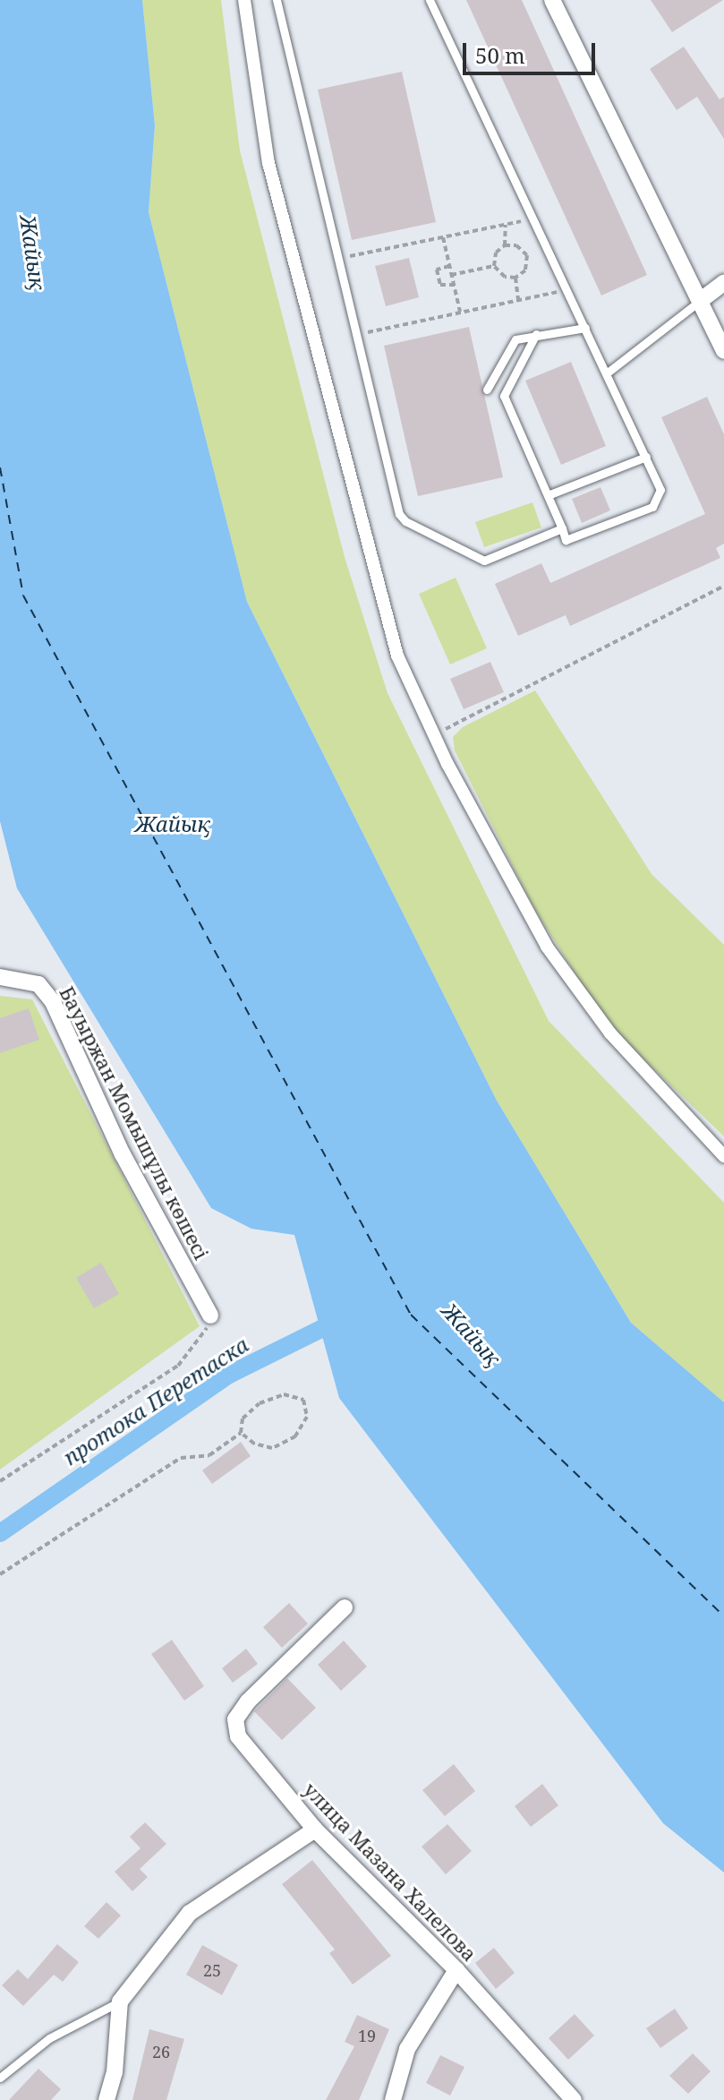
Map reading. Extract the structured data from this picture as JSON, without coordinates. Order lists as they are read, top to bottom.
{
  "streets": {
    "street": ["Бауыржан Момышұлы көшесі", "улица Мазана Халелова"]
  },
  "water": ["Жайық", "протока Перетаска"],
  "house_numbers": ["25", "19", "26"],
  "scale_bar": "50 m"
}
